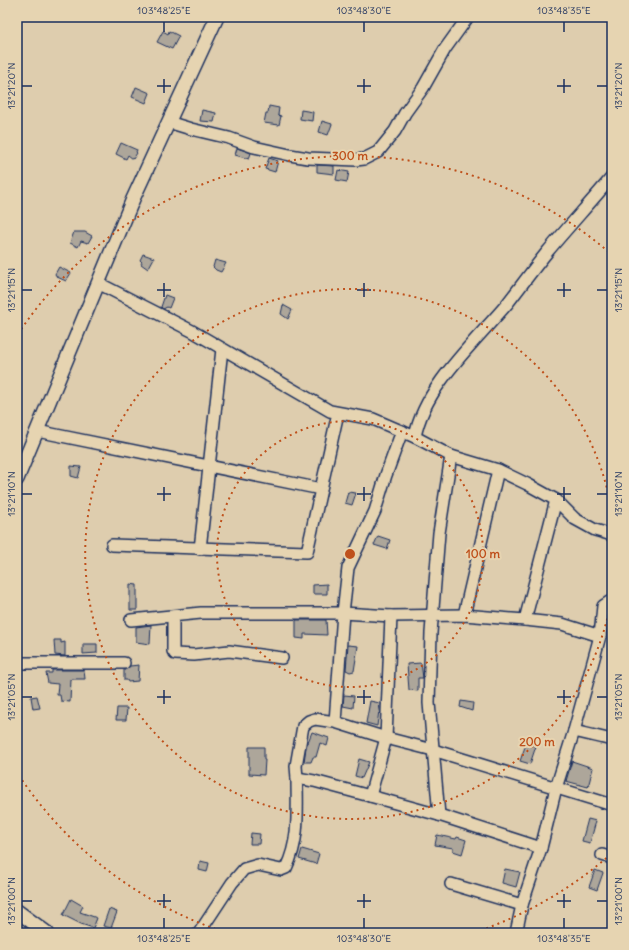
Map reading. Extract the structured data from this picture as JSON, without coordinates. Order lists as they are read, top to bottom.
{
  "coordinates": [
    "103°48'25\"E",
    "103°48'30\"E",
    "103°48'35\"E",
    "13°21'20\"N",
    "13°21'15\"N",
    "13°21'10\"N",
    "13°21'05\"N",
    "13°21'00\"N"
  ],
  "rings": ["300 m", "100 m", "200 m"]
}
